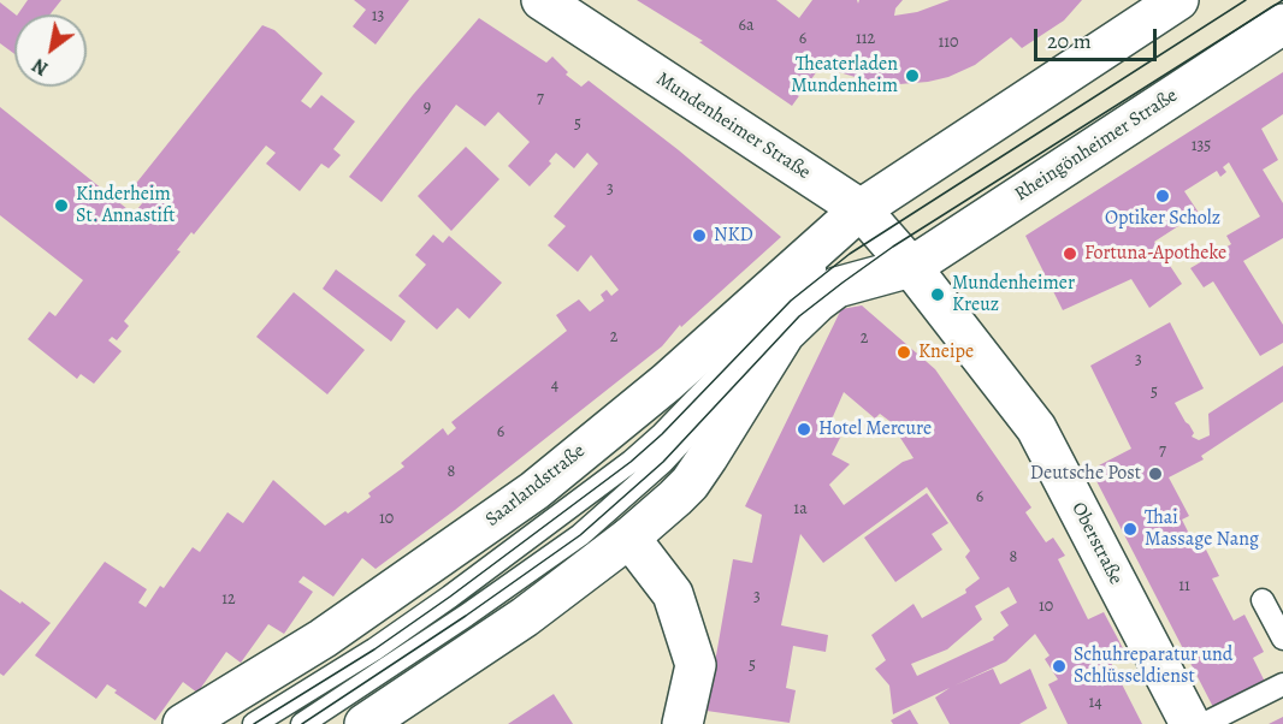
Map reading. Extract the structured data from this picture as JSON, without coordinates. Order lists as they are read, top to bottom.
{
  "streets": {
    "street": [
      "Mundenheimer Straße",
      "Rheingönheimer Straße",
      "Saarlandstraße",
      "Oberstraße"
    ]
  },
  "crossings": [
    ["Mundenheimer Straße", "Rheingönheimer Straße"],
    ["Mundenheimer Straße", "Saarlandstraße"],
    ["Mundenheimer Straße", "Oberstraße"],
    ["Rheingönheimer Straße", "Oberstraße"]
  ],
  "places": [
    "Theaterladen Mundenheim",
    "Optiker Scholz",
    "Kinderheim St. Annastift",
    "NKD",
    "Fortuna-Apotheke",
    "Mundenheimer Kreuz",
    "Kneipe",
    "Hotel Mercure",
    "Deutsche Post",
    "Thai Massage Nang",
    "Schuhreparatur und Schlüsseldienst"
  ],
  "house_numbers": [
    "13",
    "6a",
    "6",
    "112",
    "110",
    "7",
    "9",
    "5",
    "135",
    "3",
    "2",
    "2",
    "3",
    "4",
    "5",
    "6",
    "7",
    "8",
    "6",
    "1a",
    "10",
    "8",
    "11",
    "3",
    "12",
    "10",
    "5",
    "14"
  ],
  "scale_bar": "20 m",
  "north": "bottom left"
}
